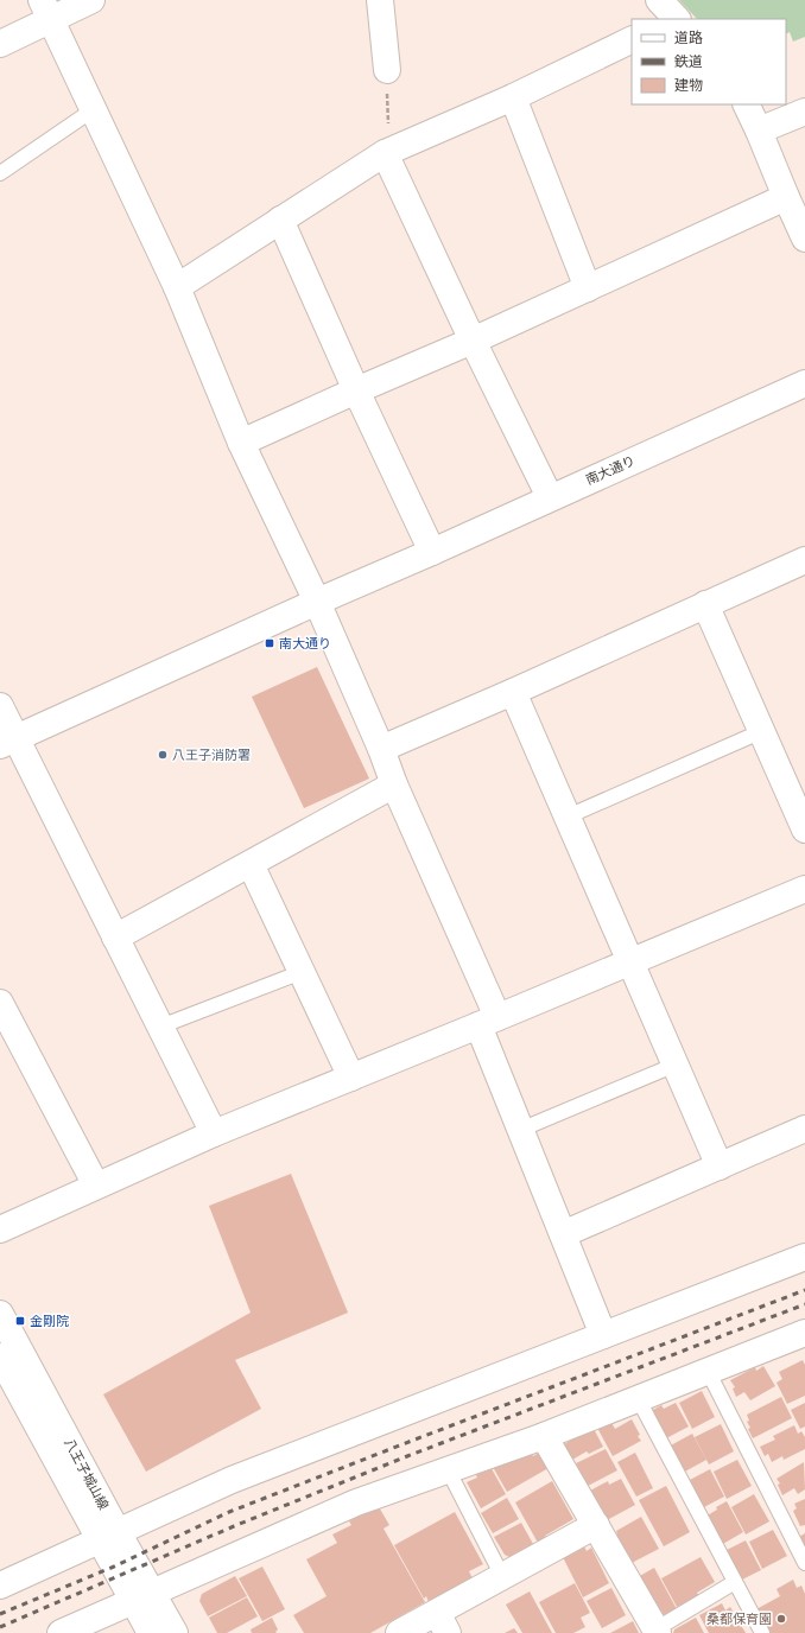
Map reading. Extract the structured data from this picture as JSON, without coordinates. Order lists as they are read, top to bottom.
{
  "streets": {
    "street": ["南大通り", "八王子城山線"]
  },
  "places": {
    "transit": ["南大通り", "金剛院"],
    "other": ["八王子消防署", "桑都保育園"]
  },
  "legend": ["道路", "鉄道", "建物"]
}
